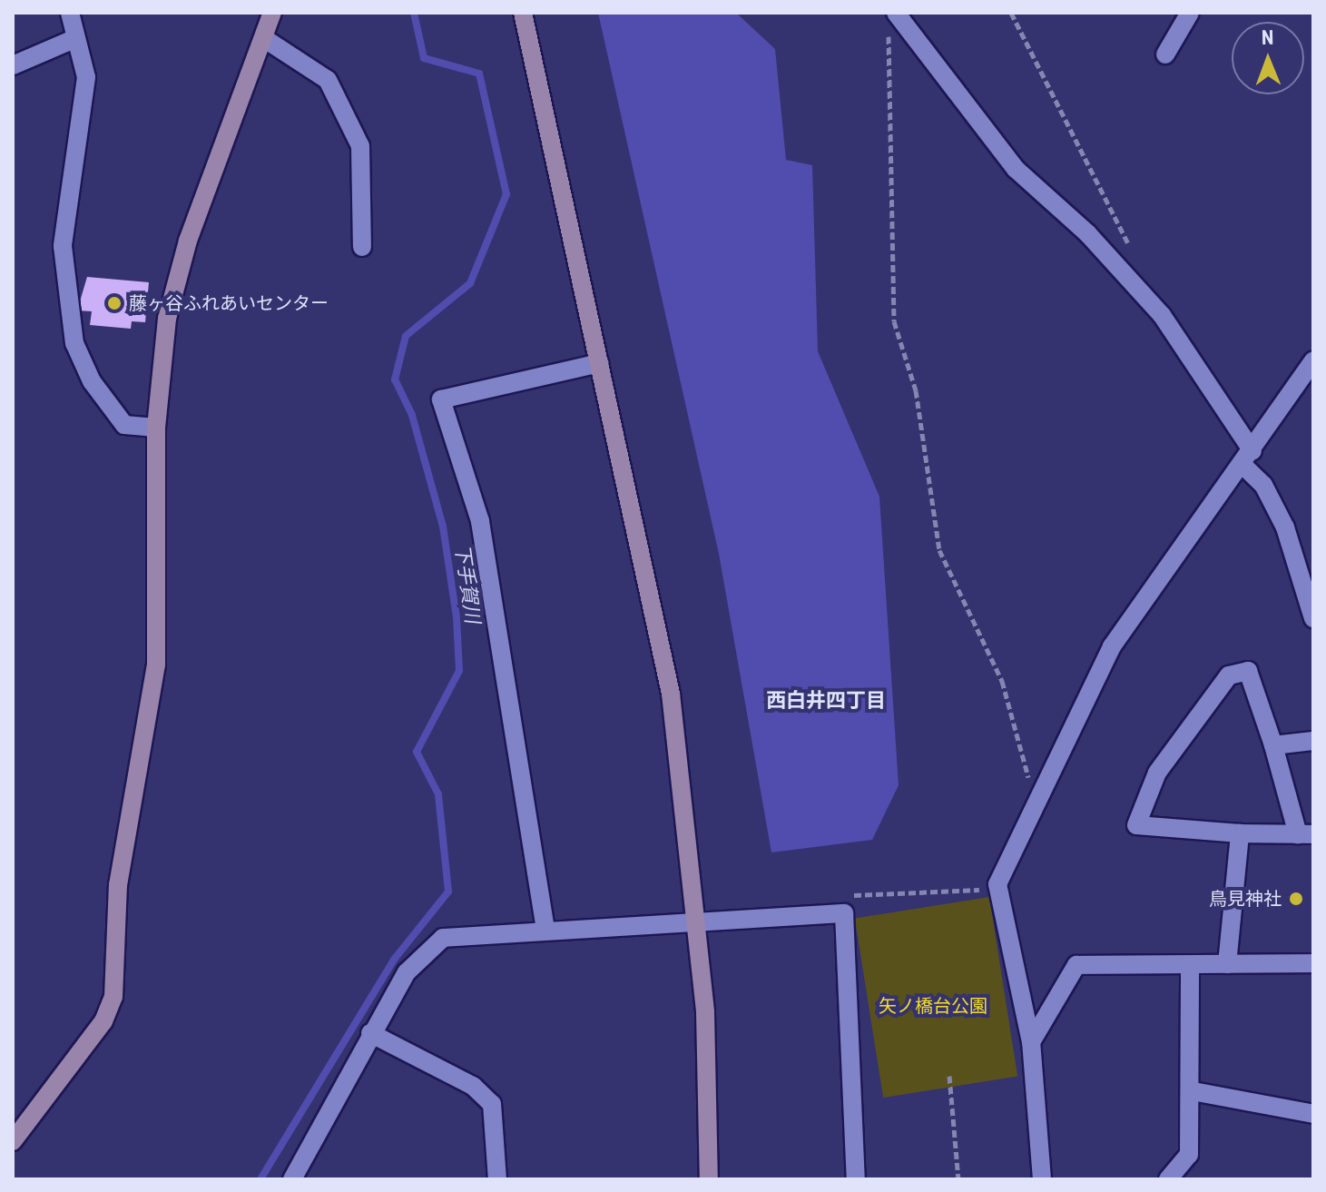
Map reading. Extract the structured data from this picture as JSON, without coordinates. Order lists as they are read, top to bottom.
{
  "districts": ["西白井四丁目"],
  "water": ["下手賀川"],
  "parks": ["矢ノ橋台公園"],
  "places": ["藤ヶ谷ふれあいセンター", "鳥見神社"],
  "north": "top"
}
